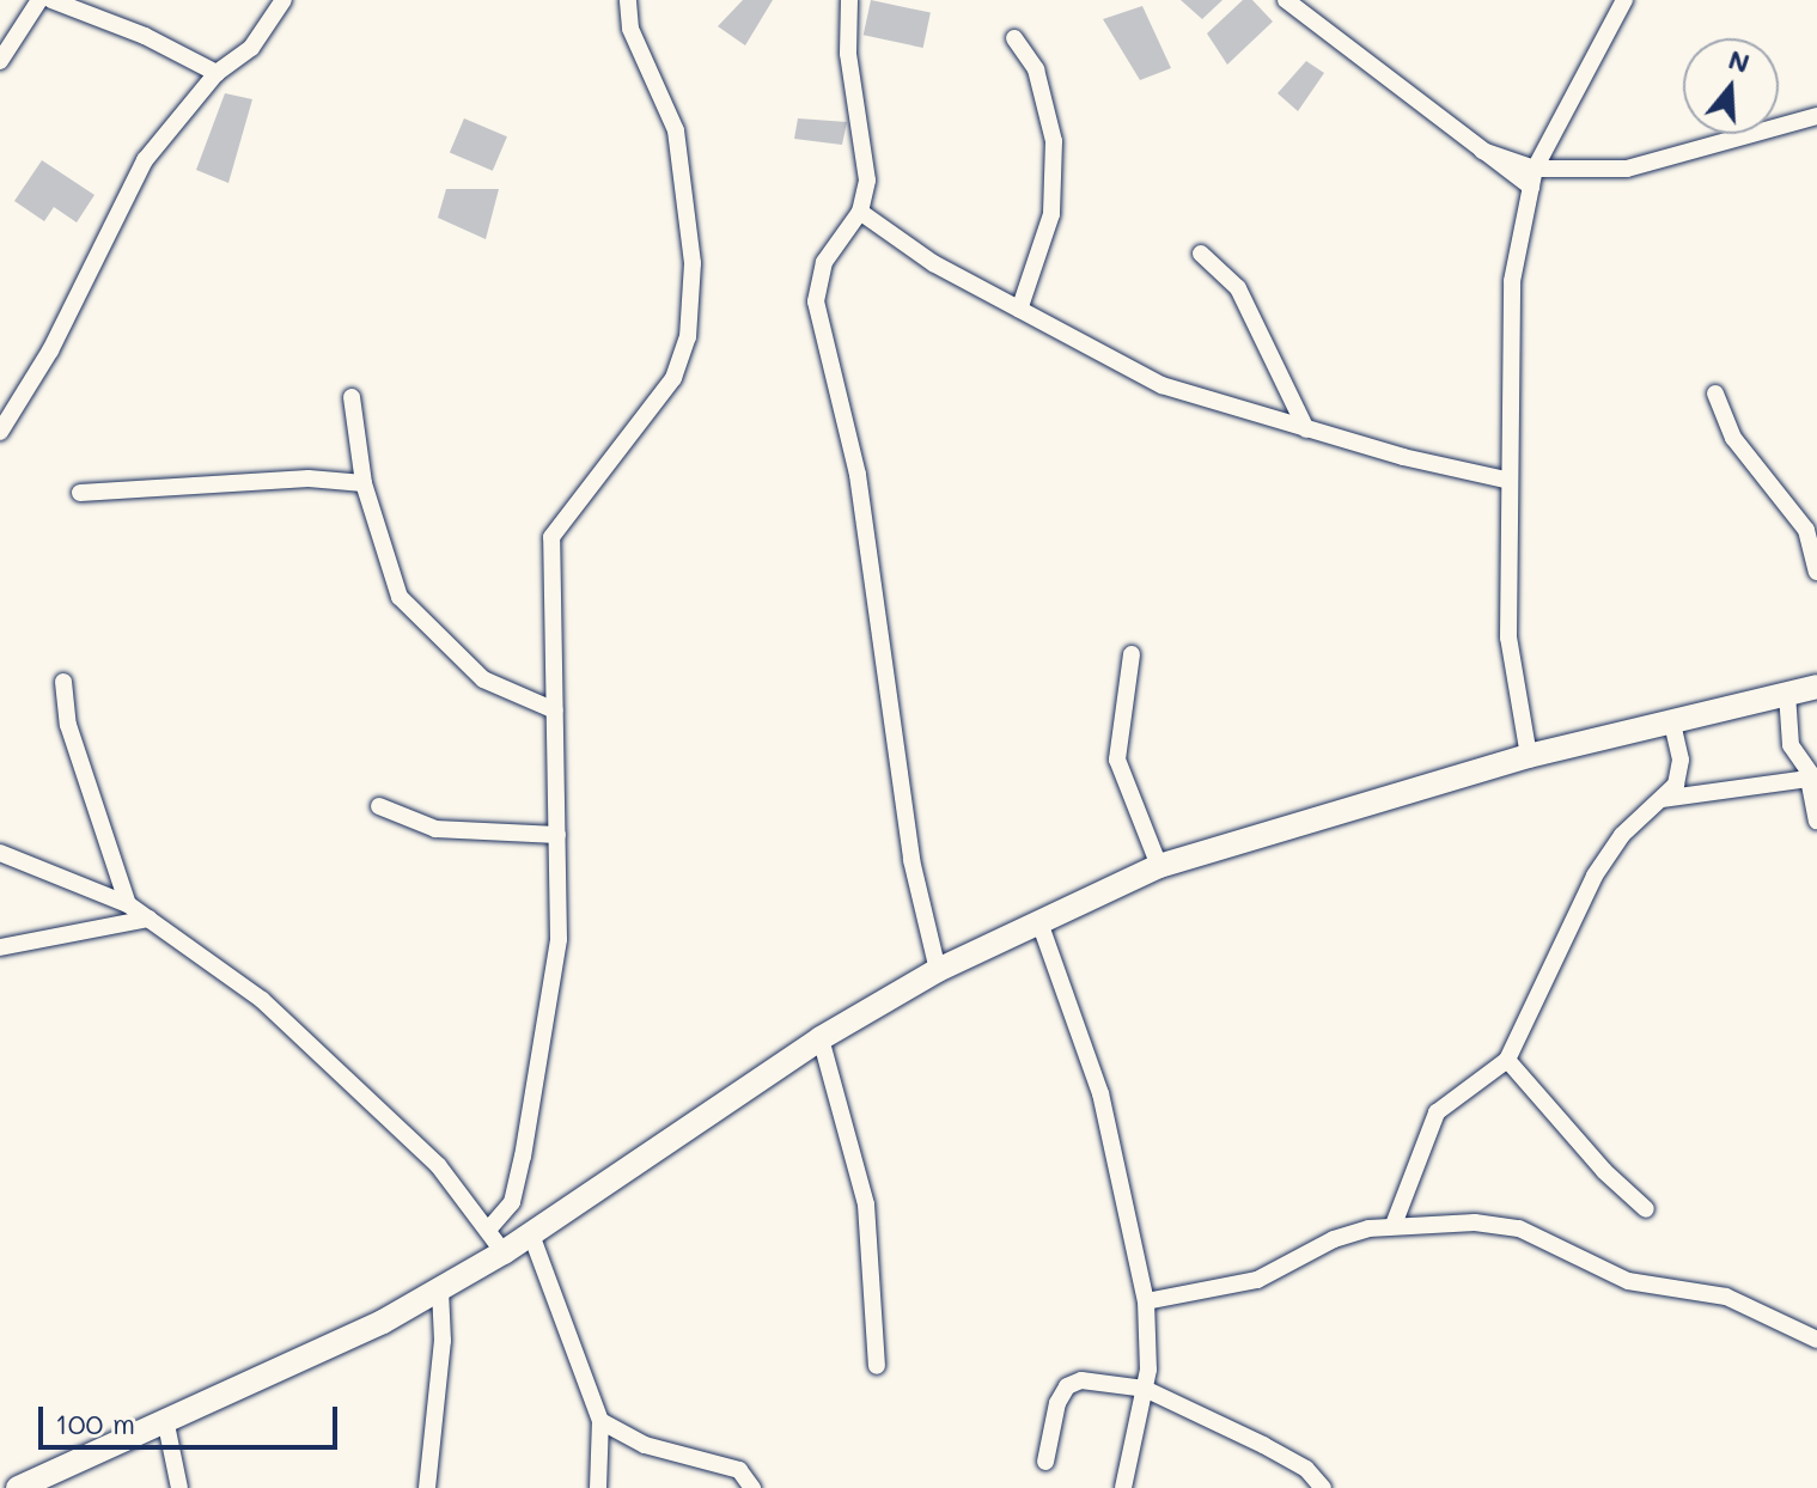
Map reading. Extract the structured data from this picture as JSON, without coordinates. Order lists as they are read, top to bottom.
{
  "scale_bar": "100 m",
  "north": "top"
}
